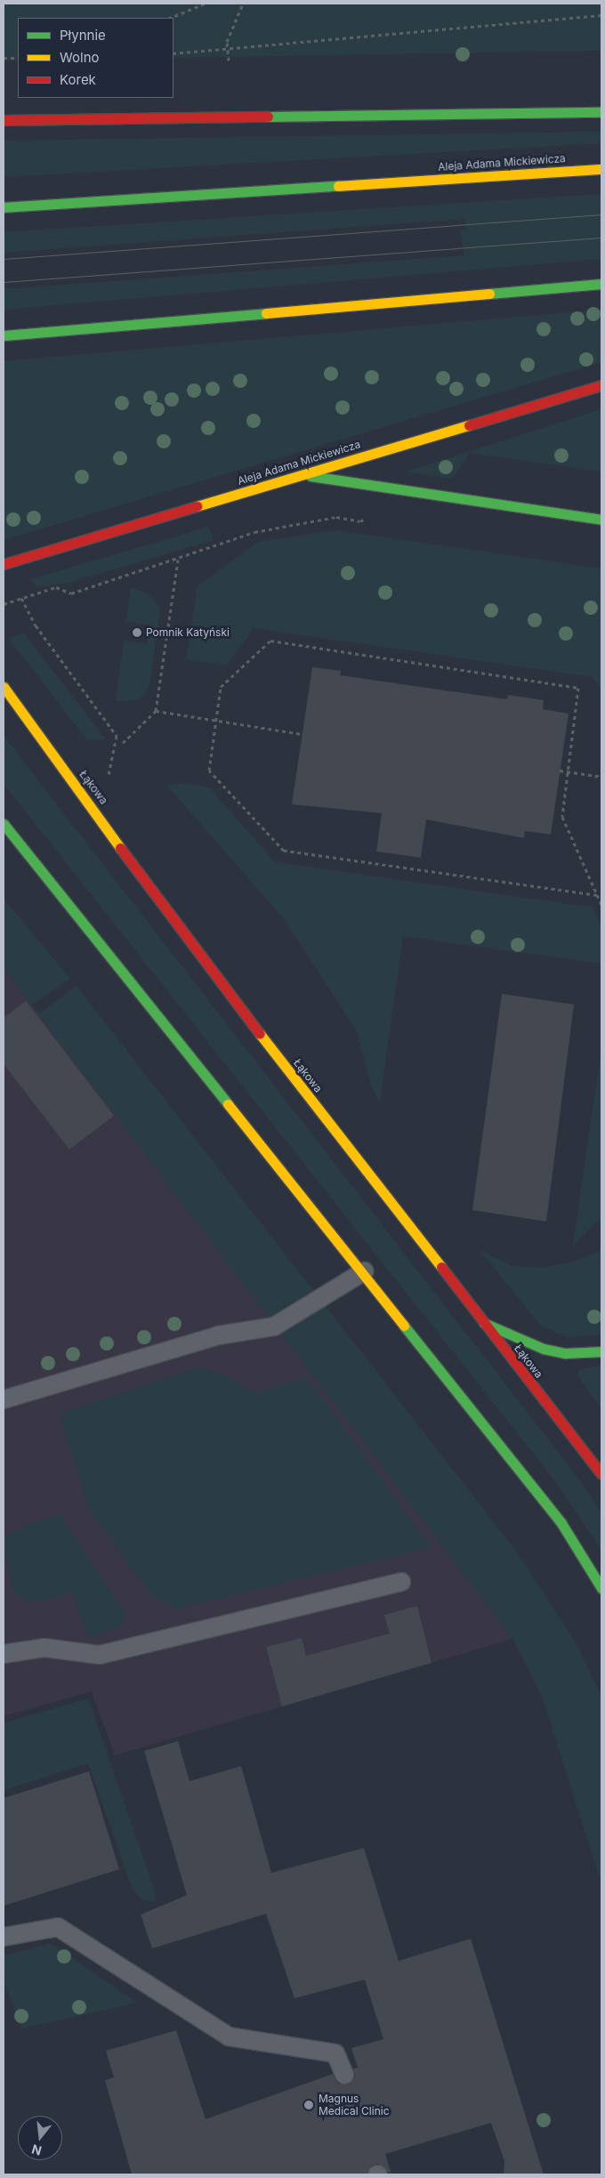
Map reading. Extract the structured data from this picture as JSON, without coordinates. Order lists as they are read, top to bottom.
{
  "streets": {
    "main road": ["Aleja Adama Mickiewicza", "Łąkowa"]
  },
  "places": ["Pomnik Katyński", "Magnus Medical Clinic"],
  "legend": ["Płynnie", "Wolno", "Korek"],
  "north": "bottom"
}
